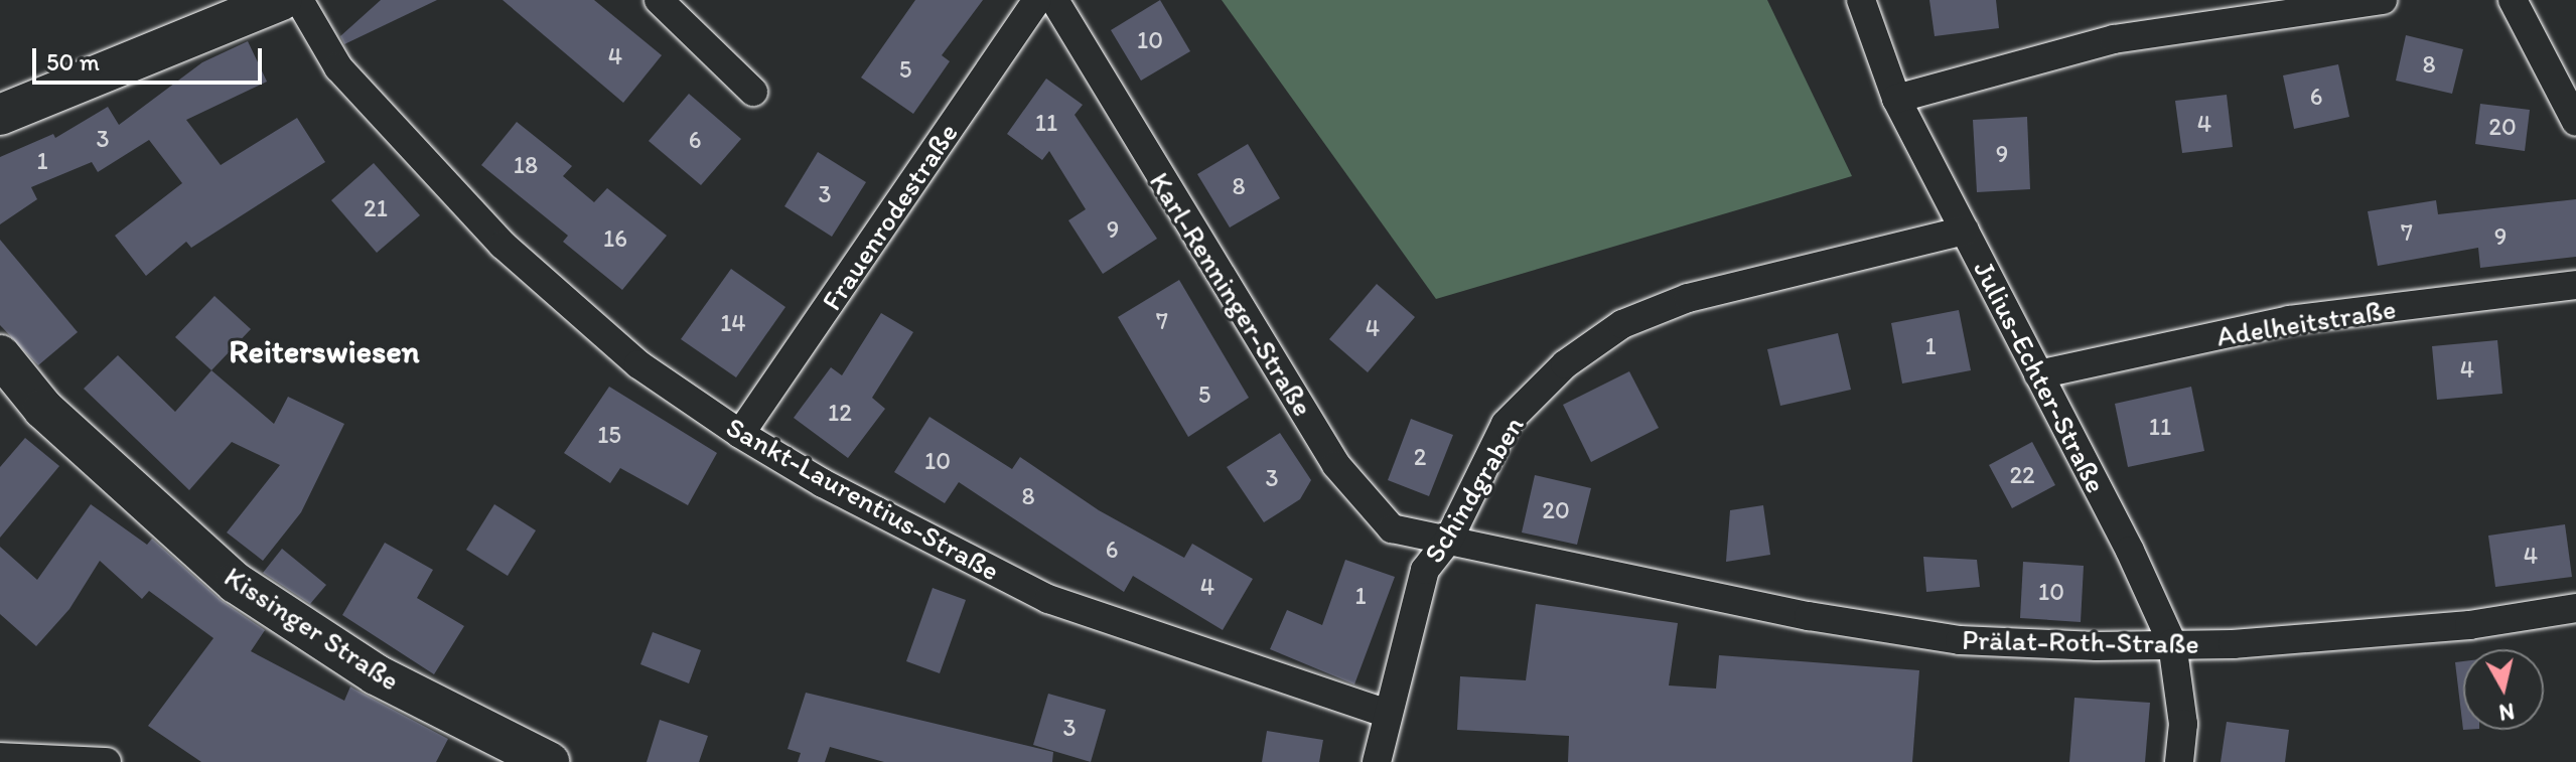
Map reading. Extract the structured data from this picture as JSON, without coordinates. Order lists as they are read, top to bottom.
{
  "streets": {
    "street": [
      "Frauenrodestraße",
      "Karl-Renninger-Straße",
      "Adelheitstraße",
      "Julius-Echter-Straße",
      "Schindgraben",
      "Sankt-Laurentius-Straße",
      "Kissinger Straße",
      "Prälat-Roth-Straße"
    ]
  },
  "crossings": [
    ["Frauenrodestraße", "Sankt-Laurentius-Straße"],
    ["Karl-Renninger-Straße", "Schindgraben"],
    ["Karl-Renninger-Straße", "Prälat-Roth-Straße"],
    ["Adelheitstraße", "Julius-Echter-Straße"],
    ["Julius-Echter-Straße", "Schindgraben"],
    ["Julius-Echter-Straße", "Prälat-Roth-Straße"],
    ["Schindgraben", "Sankt-Laurentius-Straße"],
    ["Schindgraben", "Prälat-Roth-Straße"]
  ],
  "districts": ["Reiterswiesen"],
  "house_numbers": [
    "10",
    "4",
    "8",
    "5",
    "6",
    "11",
    "4",
    "20",
    "3",
    "6",
    "9",
    "1",
    "18",
    "8",
    "3",
    "21",
    "9",
    "7",
    "9",
    "16",
    "7",
    "14",
    "4",
    "1",
    "4",
    "5",
    "12",
    "11",
    "15",
    "2",
    "10",
    "22",
    "3",
    "8",
    "20",
    "6",
    "4",
    "4",
    "10",
    "1",
    "3"
  ],
  "scale_bar": "50 m",
  "north": "bottom"
}
